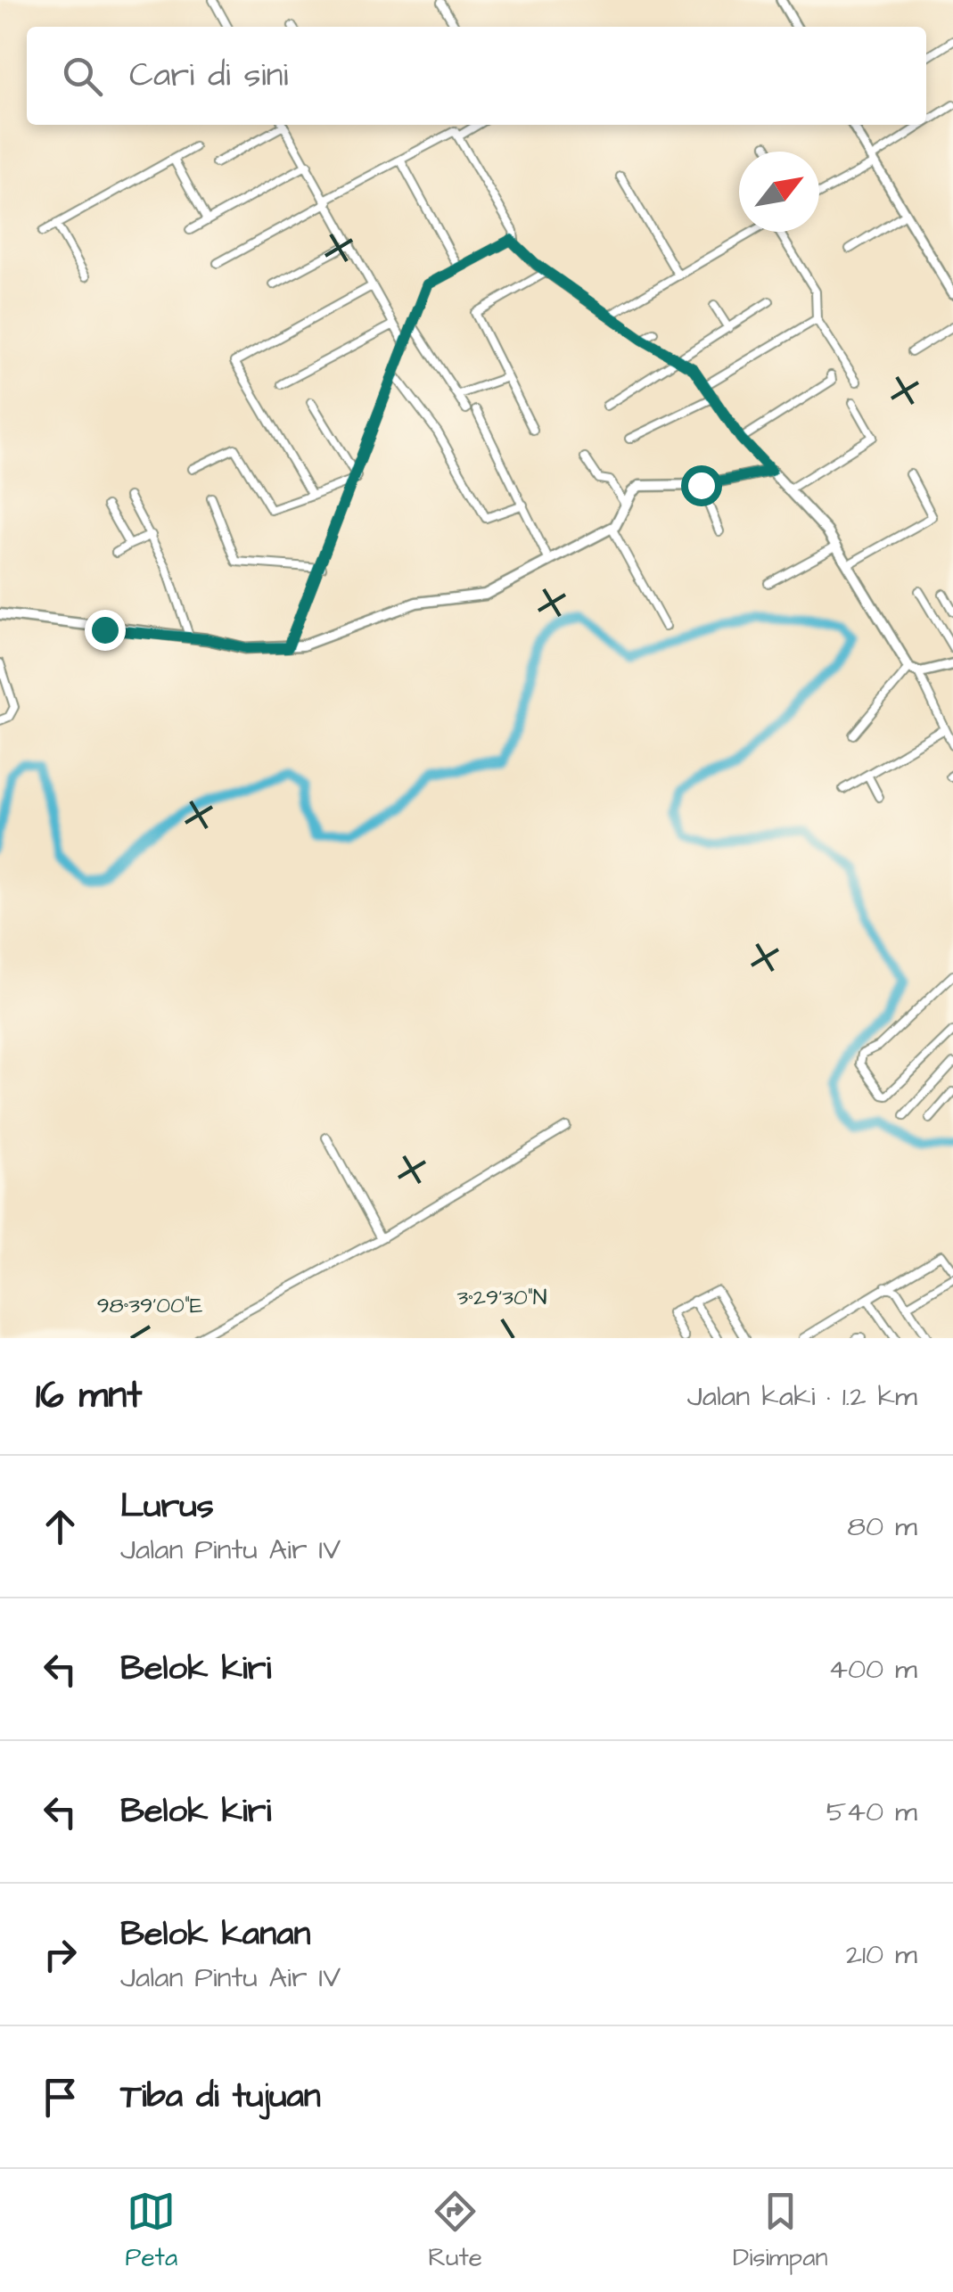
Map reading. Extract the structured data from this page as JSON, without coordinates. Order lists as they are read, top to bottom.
{
  "north": "top right",
  "page": {
    "search": "Cari di sini",
    "heading": ["16 mnt", "Jalan kaki · 1.2 km"],
    "list": [
      ["Lurus", "Jalan Pintu Air IV", "80 m"],
      ["Belok kiri", "400 m"],
      ["Belok kiri", "540 m"],
      ["Belok kanan", "Jalan Pintu Air IV", "210 m"],
      "Tiba di tujuan"
    ],
    "nav": ["Peta", "Rute", "Disimpan"]
  },
  "coordinates": ["3°29'30\"N", "98°39'00\"E"]
}
